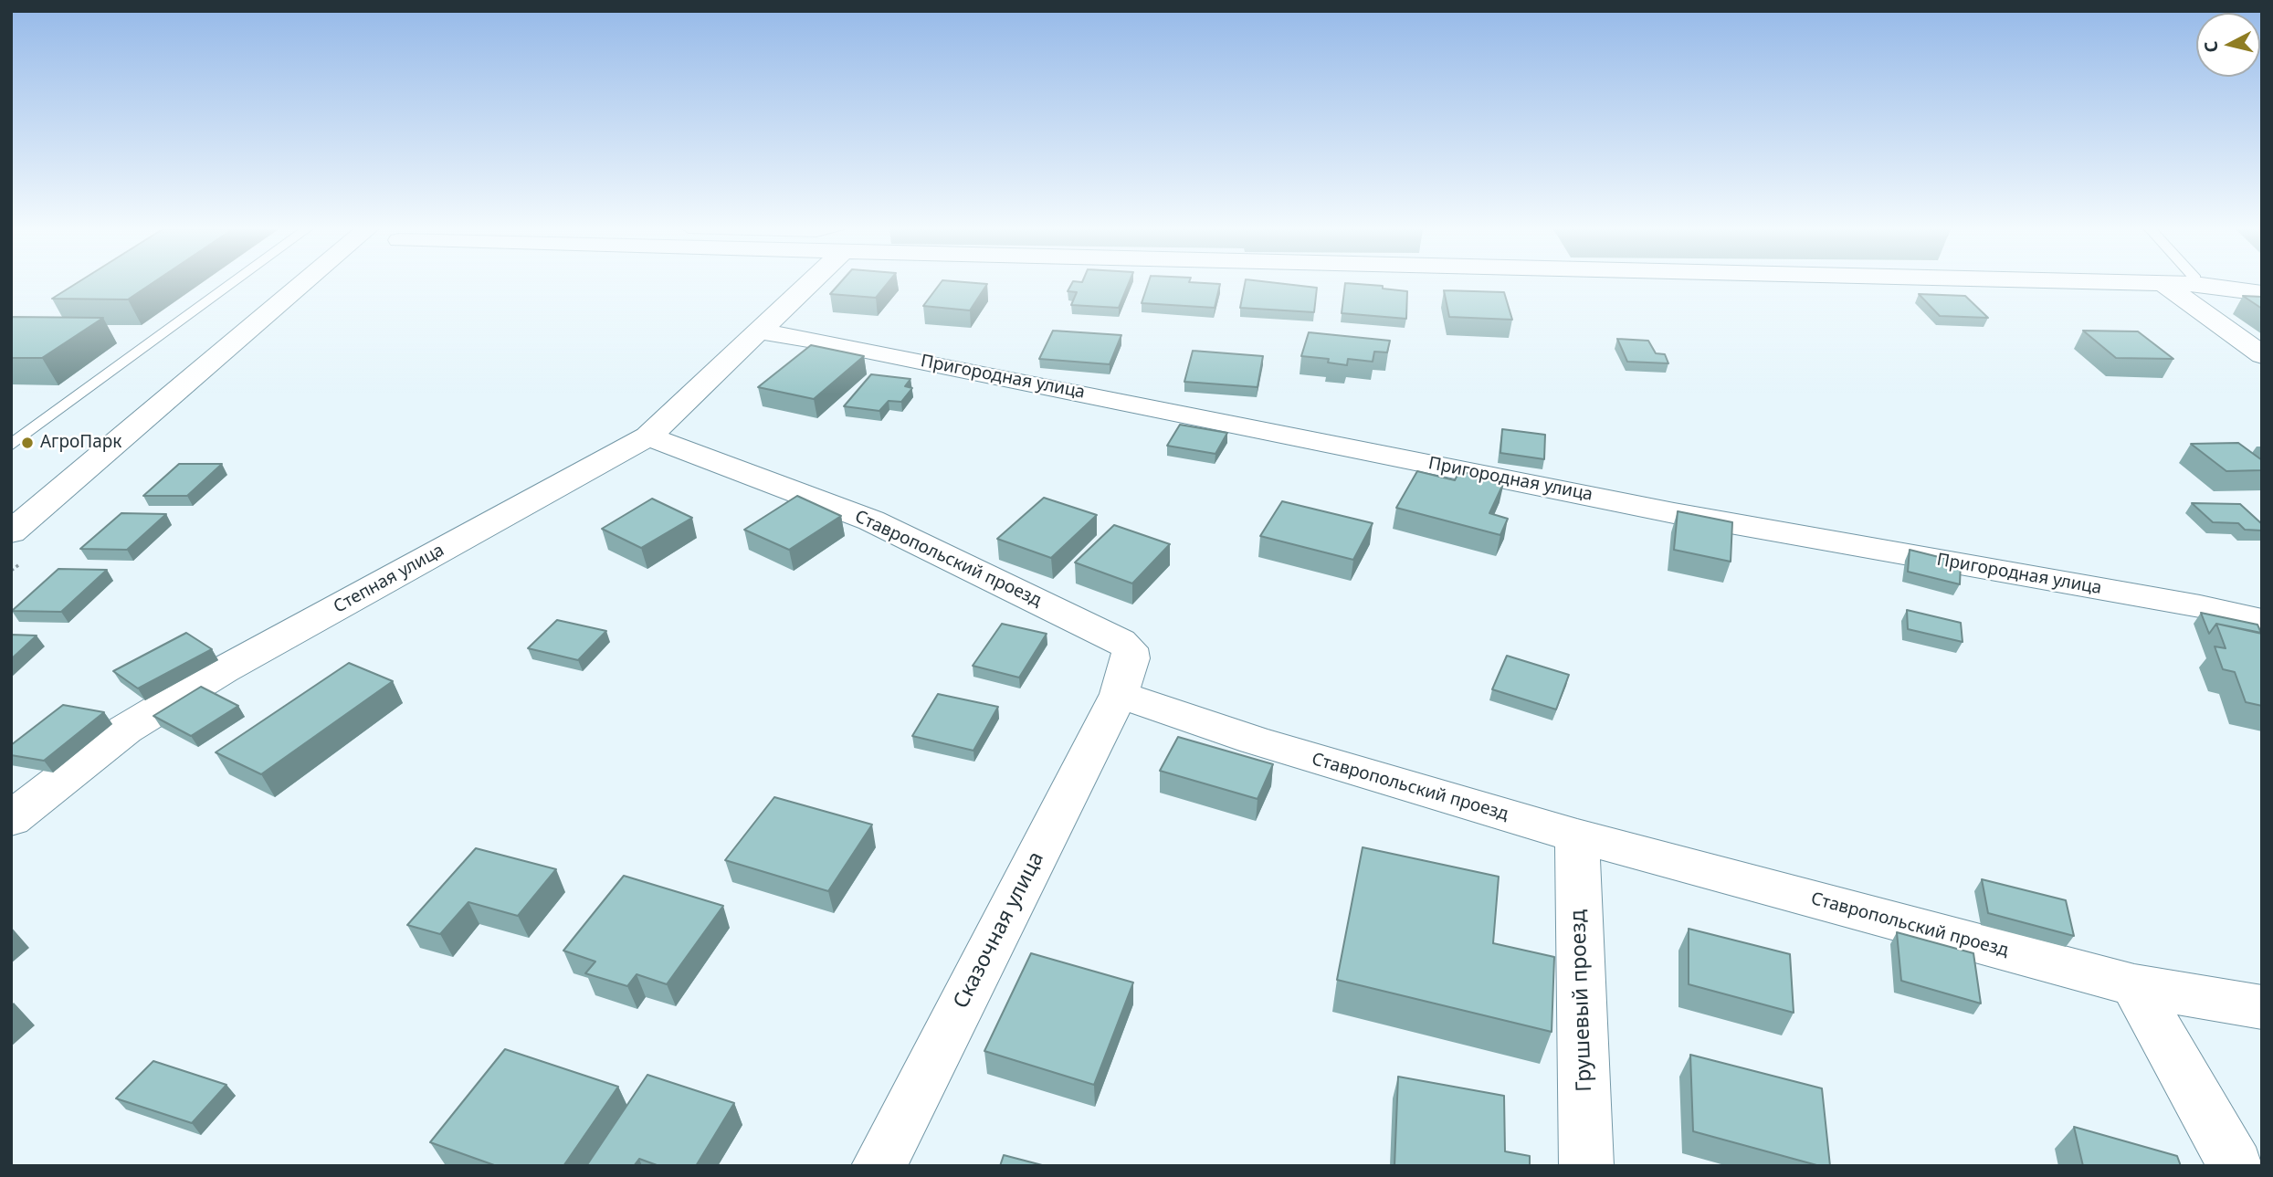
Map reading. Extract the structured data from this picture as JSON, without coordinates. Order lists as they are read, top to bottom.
{
  "streets": {
    "street": [
      "Пригородная улица",
      "Ставропольский проезд",
      "Степная улица",
      "Сказочная улица",
      "Грушевый проезд"
    ]
  },
  "crossings": [
    ["Пригородная улица", "Степная улица"],
    ["Ставропольский проезд", "Степная улица"],
    ["Ставропольский проезд", "Сказочная улица"],
    ["Ставропольский проезд", "Грушевый проезд"]
  ],
  "places": ["АгроПарк"],
  "north": "left"
}
